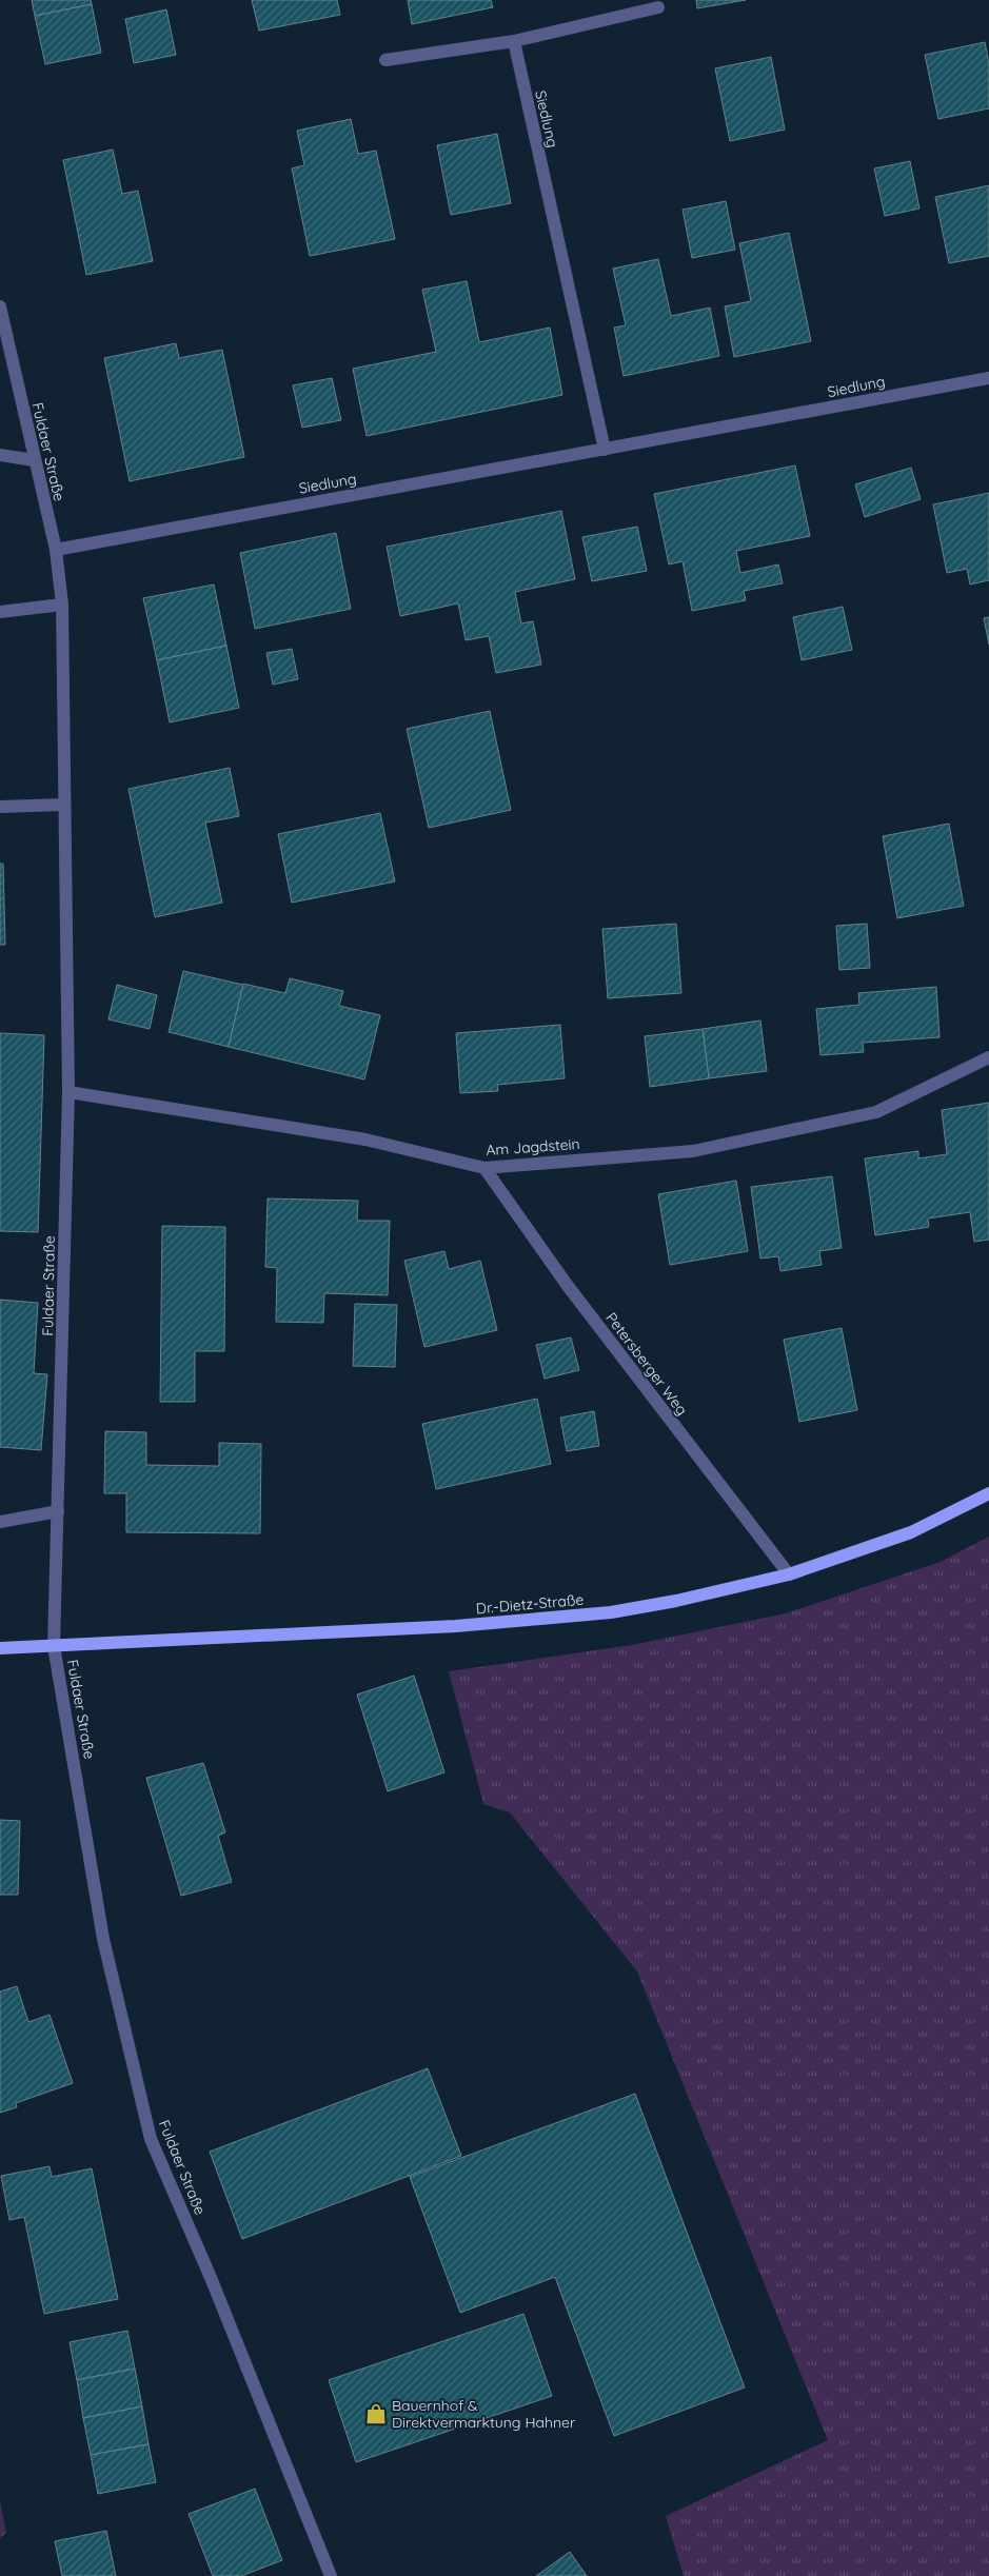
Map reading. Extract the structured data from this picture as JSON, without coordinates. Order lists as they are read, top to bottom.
{
  "streets": {
    "main road": ["Dr.-Dietz-Straße"],
    "street": [
      "Siedlung",
      "Fuldaer Straße",
      "Am Jagdstein",
      "Petersberger Weg"
    ]
  },
  "crossings": [
    ["Siedlung", "Fuldaer Straße"],
    ["Fuldaer Straße", "Am Jagdstein"],
    ["Fuldaer Straße", "Dr.-Dietz-Straße"],
    ["Am Jagdstein", "Petersberger Weg"],
    ["Petersberger Weg", "Dr.-Dietz-Straße"]
  ],
  "places": {
    "shop": ["Bauernhof & Direktvermarktung Hahner"]
  }
}
